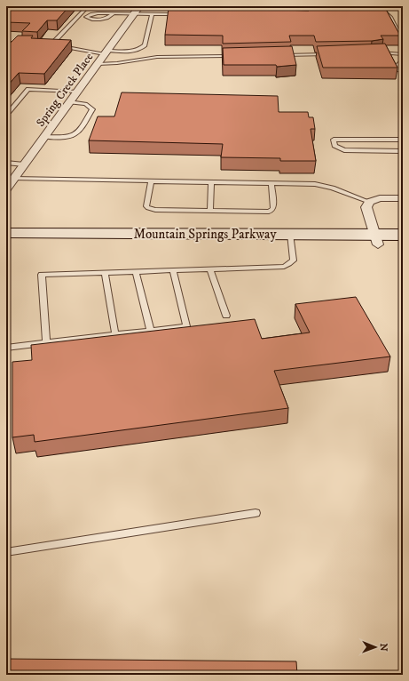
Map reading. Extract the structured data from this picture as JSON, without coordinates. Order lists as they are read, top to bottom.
{
  "streets": {
    "street": ["Spring Creek Place", "Mountain Springs Parkway"]
  },
  "north": "right"
}
